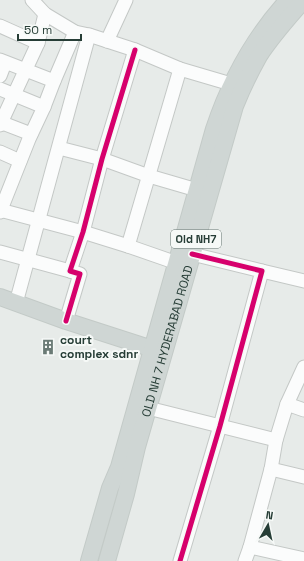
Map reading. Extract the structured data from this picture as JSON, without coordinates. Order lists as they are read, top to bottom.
{
  "streets": {
    "main road": ["Old NH7", "OLD NH 7 HYDERABAD ROAD"]
  },
  "places": {
    "building": ["court complex sdnr"]
  },
  "scale_bar": "50 m",
  "north": "top"
}
